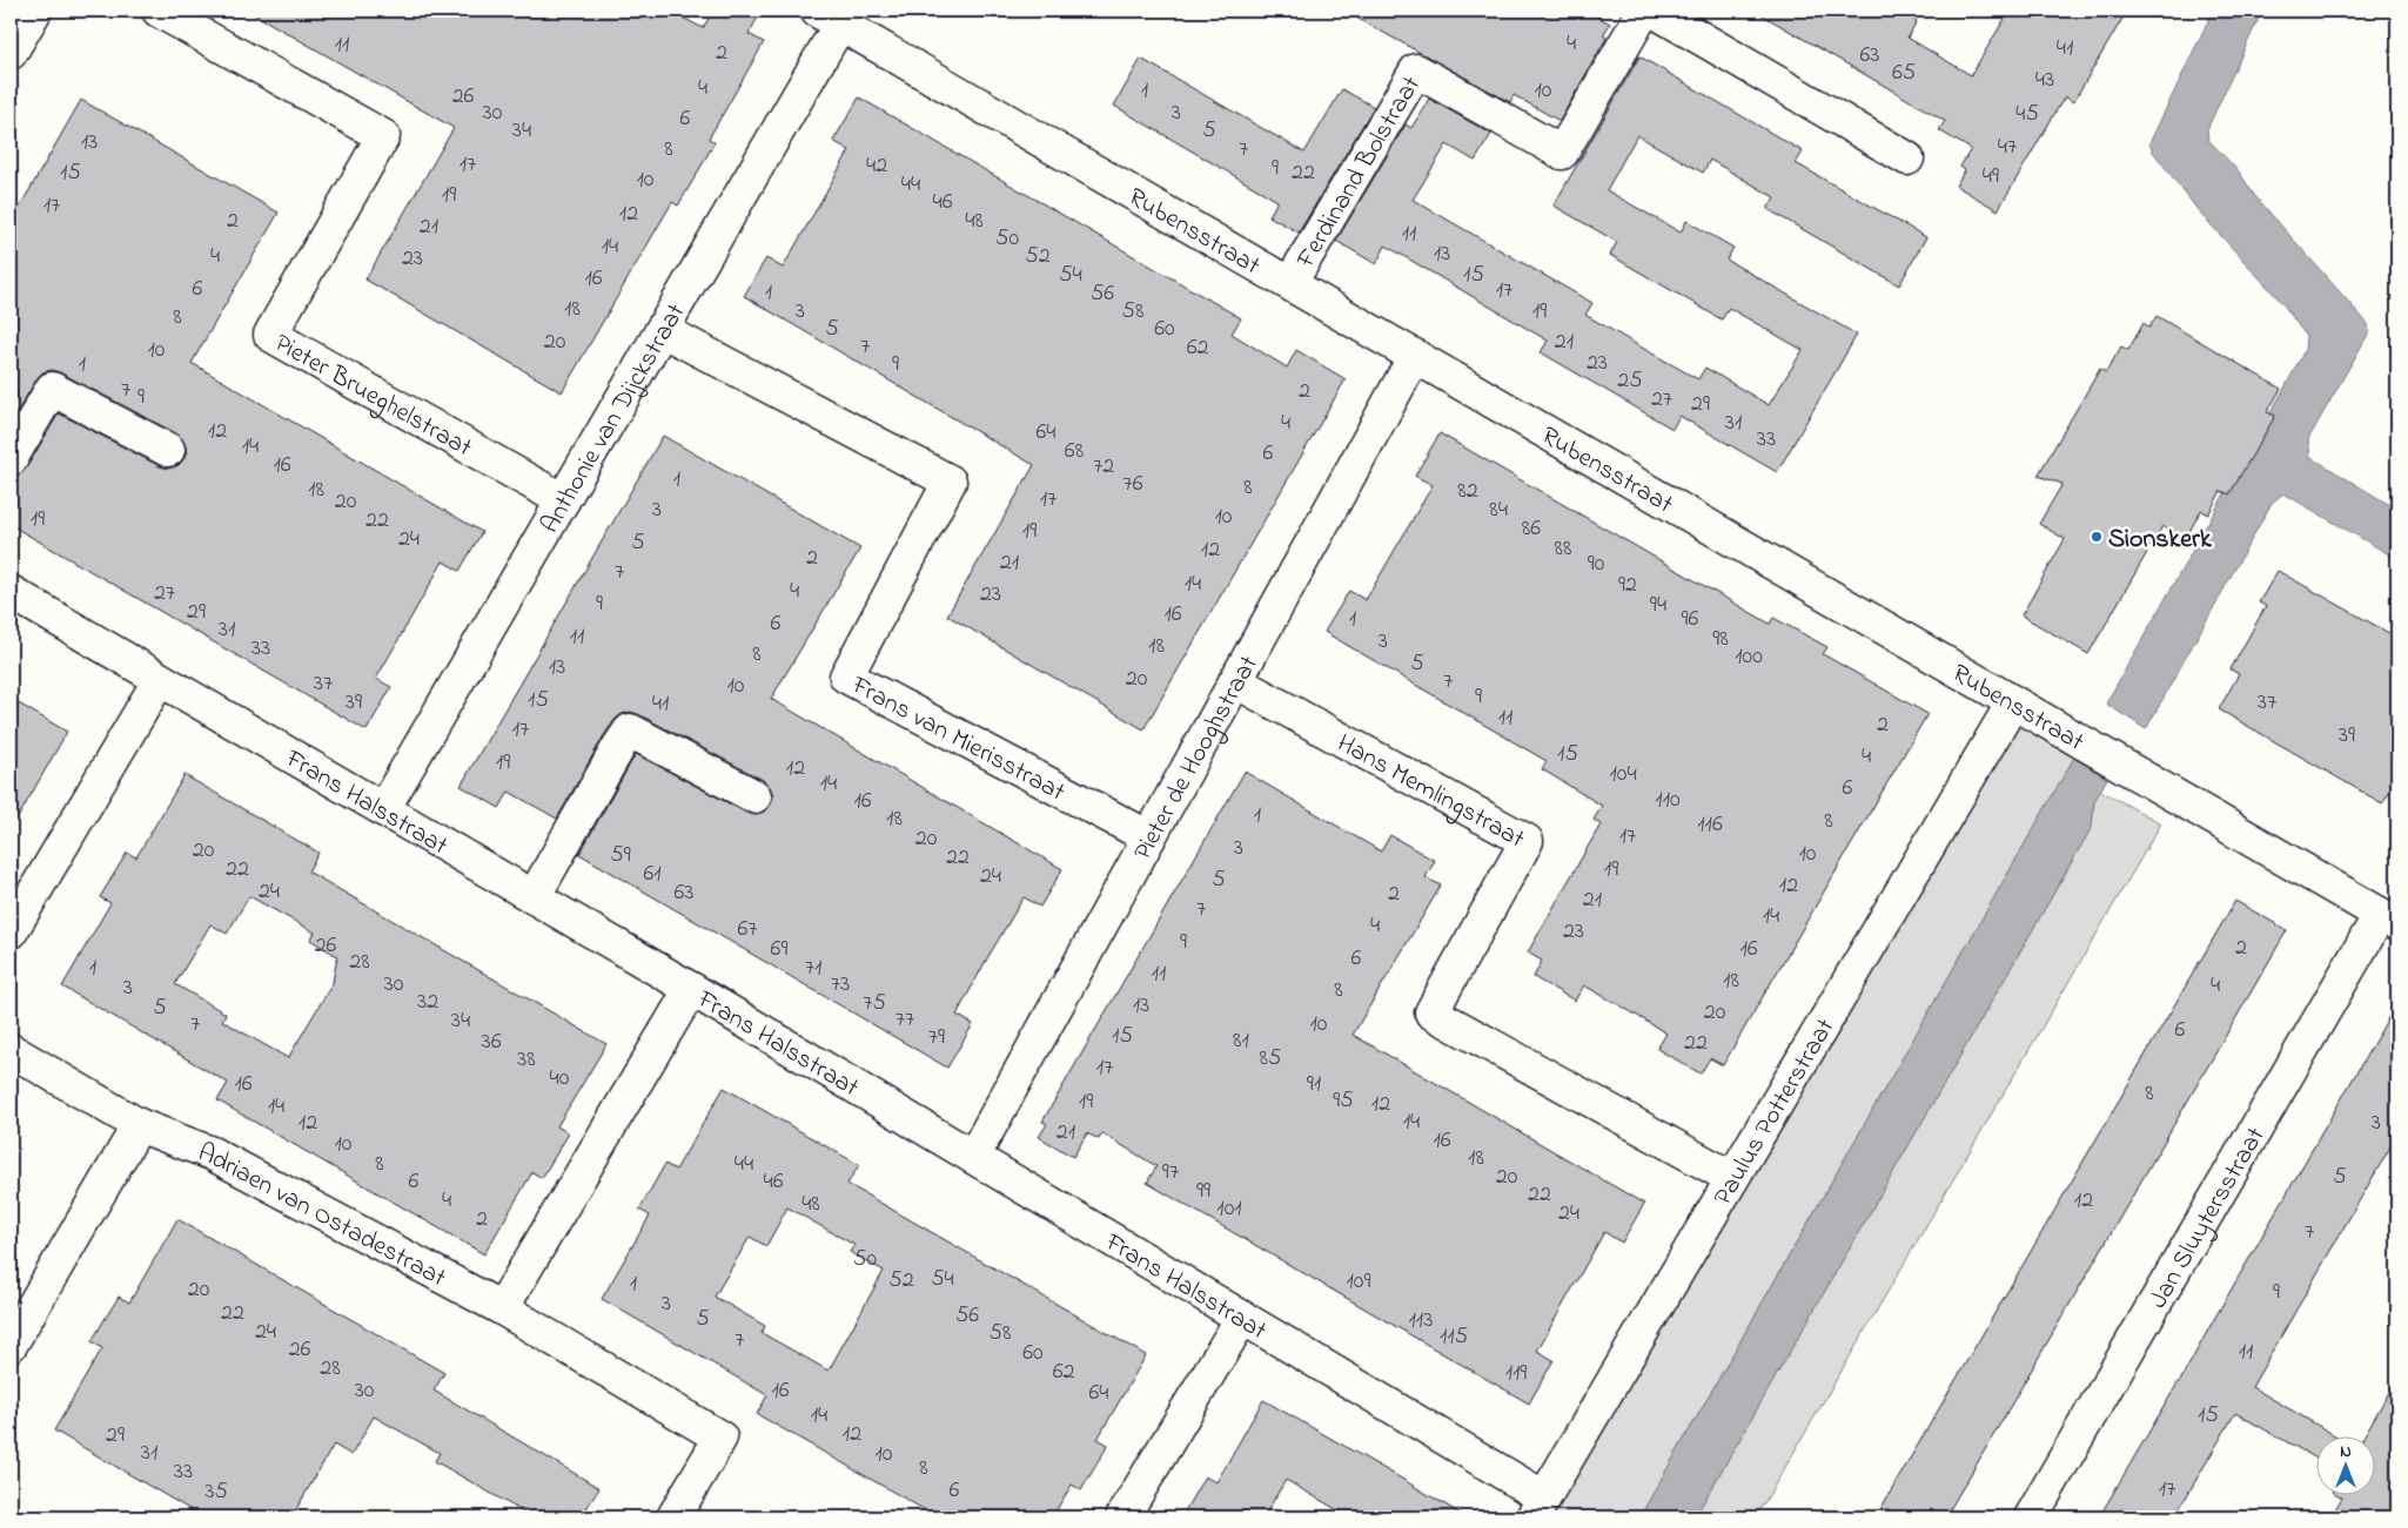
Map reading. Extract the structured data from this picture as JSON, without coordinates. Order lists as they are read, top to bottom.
{
  "streets": {
    "street": [
      "Ferdinand Bolstraat",
      "Rubensstraat",
      "Pieter Brueghelstraat",
      "Anthonie van Dijckstraat",
      "Frans van Mierisstraat",
      "Pieter de Hooghstraat",
      "Hans Memlingstraat",
      "Frans Halsstraat",
      "Paulus Potterstraat",
      "Adriaen van Ostadestraat",
      "Jan Sluytersstraat"
    ]
  },
  "crossings": [
    ["Ferdinand Bolstraat", "Rubensstraat"],
    ["Rubensstraat", "Anthonie van Dijckstraat"],
    ["Rubensstraat", "Pieter de Hooghstraat"],
    ["Rubensstraat", "Paulus Potterstraat"],
    ["Rubensstraat", "Jan Sluytersstraat"],
    ["Pieter Brueghelstraat", "Anthonie van Dijckstraat"],
    ["Anthonie van Dijckstraat", "Frans van Mierisstraat"],
    ["Anthonie van Dijckstraat", "Frans Halsstraat"],
    ["Frans van Mierisstraat", "Pieter de Hooghstraat"],
    ["Pieter de Hooghstraat", "Hans Memlingstraat"],
    ["Pieter de Hooghstraat", "Frans Halsstraat"],
    ["Hans Memlingstraat", "Paulus Potterstraat"],
    ["Frans Halsstraat", "Paulus Potterstraat"]
  ],
  "places": ["Sionskerk"],
  "house_numbers": [
    "4",
    "11",
    "41",
    "2",
    "63",
    "65",
    "43",
    "4",
    "1",
    "10",
    "26",
    "30",
    "3",
    "45",
    "6",
    "34",
    "5",
    "13",
    "47",
    "8",
    "7",
    "17",
    "42",
    "9",
    "15",
    "22",
    "49",
    "10",
    "44",
    "19",
    "46",
    "17",
    "12",
    "2",
    "48",
    "21",
    "11",
    "50",
    "14",
    "13",
    "4",
    "52",
    "23",
    "54",
    "15",
    "16",
    "6",
    "17",
    "1",
    "56",
    "18",
    "3",
    "58",
    "19",
    "8",
    "5",
    "60",
    "20",
    "21",
    "7",
    "62",
    "10",
    "23",
    "1",
    "9",
    "25",
    "7",
    "2",
    "9",
    "27",
    "29",
    "4",
    "31",
    "12",
    "64",
    "33",
    "14",
    "68",
    "6",
    "16",
    "72",
    "1",
    "76",
    "8",
    "18",
    "82",
    "17",
    "20",
    "3",
    "84",
    "10",
    "19",
    "22",
    "86",
    "19",
    "24",
    "5",
    "88",
    "12",
    "2",
    "21",
    "90",
    "7",
    "14",
    "92",
    "4",
    "27",
    "23",
    "9",
    "94",
    "29",
    "16",
    "1",
    "96",
    "6",
    "31",
    "11",
    "98",
    "3",
    "18",
    "33",
    "8",
    "100",
    "5",
    "13",
    "20",
    "7",
    "37",
    "10",
    "9",
    "15",
    "39",
    "37",
    "41",
    "11",
    "2",
    "17",
    "39",
    "15",
    "4",
    "19",
    "12",
    "104",
    "14",
    "6",
    "110",
    "16",
    "1",
    "18",
    "8",
    "116",
    "17",
    "20",
    "3",
    "20",
    "10",
    "59",
    "22",
    "22",
    "19",
    "61",
    "24",
    "5",
    "12",
    "24",
    "63",
    "2",
    "21",
    "7",
    "14",
    "4",
    "67",
    "23",
    "9",
    "26",
    "2",
    "69",
    "16",
    "6",
    "28",
    "1",
    "71",
    "11",
    "18",
    "30",
    "73",
    "4",
    "3",
    "8",
    "32",
    "75",
    "13",
    "5",
    "20",
    "77",
    "34",
    "7",
    "10",
    "6",
    "15",
    "79",
    "81",
    "36",
    "22",
    "85",
    "38",
    "17",
    "40",
    "16",
    "91",
    "8",
    "95",
    "19",
    "12",
    "14",
    "14",
    "12",
    "3",
    "21",
    "16",
    "10",
    "18",
    "8",
    "44",
    "97",
    "20",
    "5",
    "6",
    "46",
    "99",
    "22",
    "4",
    "12",
    "48",
    "101",
    "24",
    "2",
    "7",
    "50",
    "54",
    "52",
    "109",
    "1",
    "20",
    "9",
    "3",
    "22",
    "56",
    "5",
    "113",
    "24",
    "58",
    "115",
    "7",
    "26",
    "11",
    "60",
    "28",
    "62",
    "119",
    "30",
    "16",
    "64",
    "14",
    "15",
    "12",
    "29",
    "31",
    "10",
    "8",
    "33",
    "17",
    "6",
    "35"
  ],
  "north": "top"
}
